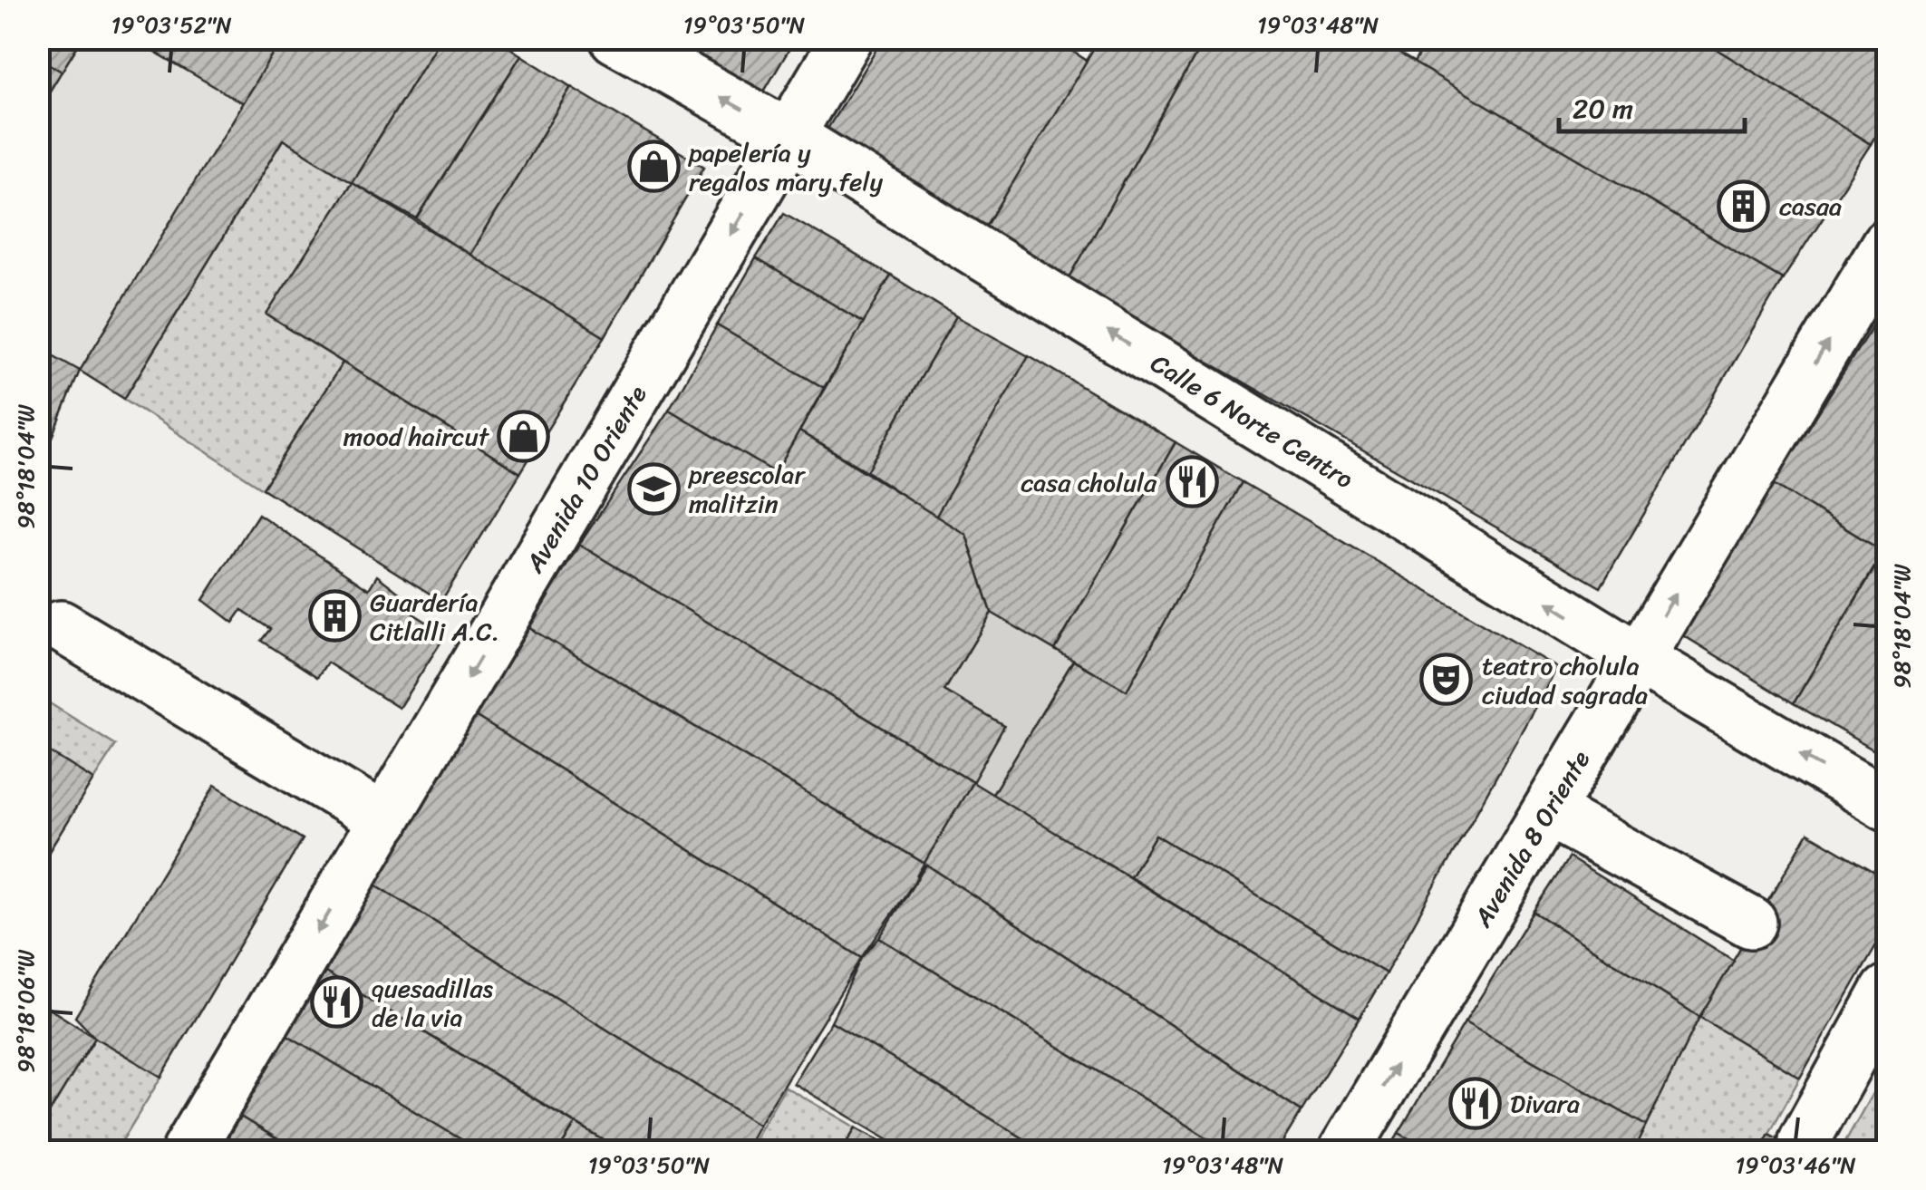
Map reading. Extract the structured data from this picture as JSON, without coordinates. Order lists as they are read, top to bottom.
{
  "streets": {
    "street": ["Calle 6 Norte Centro", "Avenida 10 Oriente", "Avenida 8 Oriente"]
  },
  "crossings": [
    ["Calle 6 Norte Centro", "Avenida 10 Oriente"],
    ["Calle 6 Norte Centro", "Avenida 8 Oriente"]
  ],
  "one_way": ["Calle 6 Norte Centro", "Avenida 10 Oriente", "Avenida 8 Oriente"],
  "places": {
    "shop": ["papelería y regalos mary fely", "mood haircut"],
    "building": ["casaa", "Guardería Citlalli A.C."],
    "restaurant": ["casa cholula", "quesadillas de la via", "Divara"],
    "school or university": ["preescolar malitzin"],
    "theatre": ["teatro cholula ciudad sagrada"]
  },
  "scale_bar": "20 m",
  "coordinates": [
    "19°03'52\"N",
    "19°03'50\"N",
    "19°03'48\"N",
    "98°18'04\"W",
    "98°18'06\"W",
    "19°03'46\"N"
  ]
}
